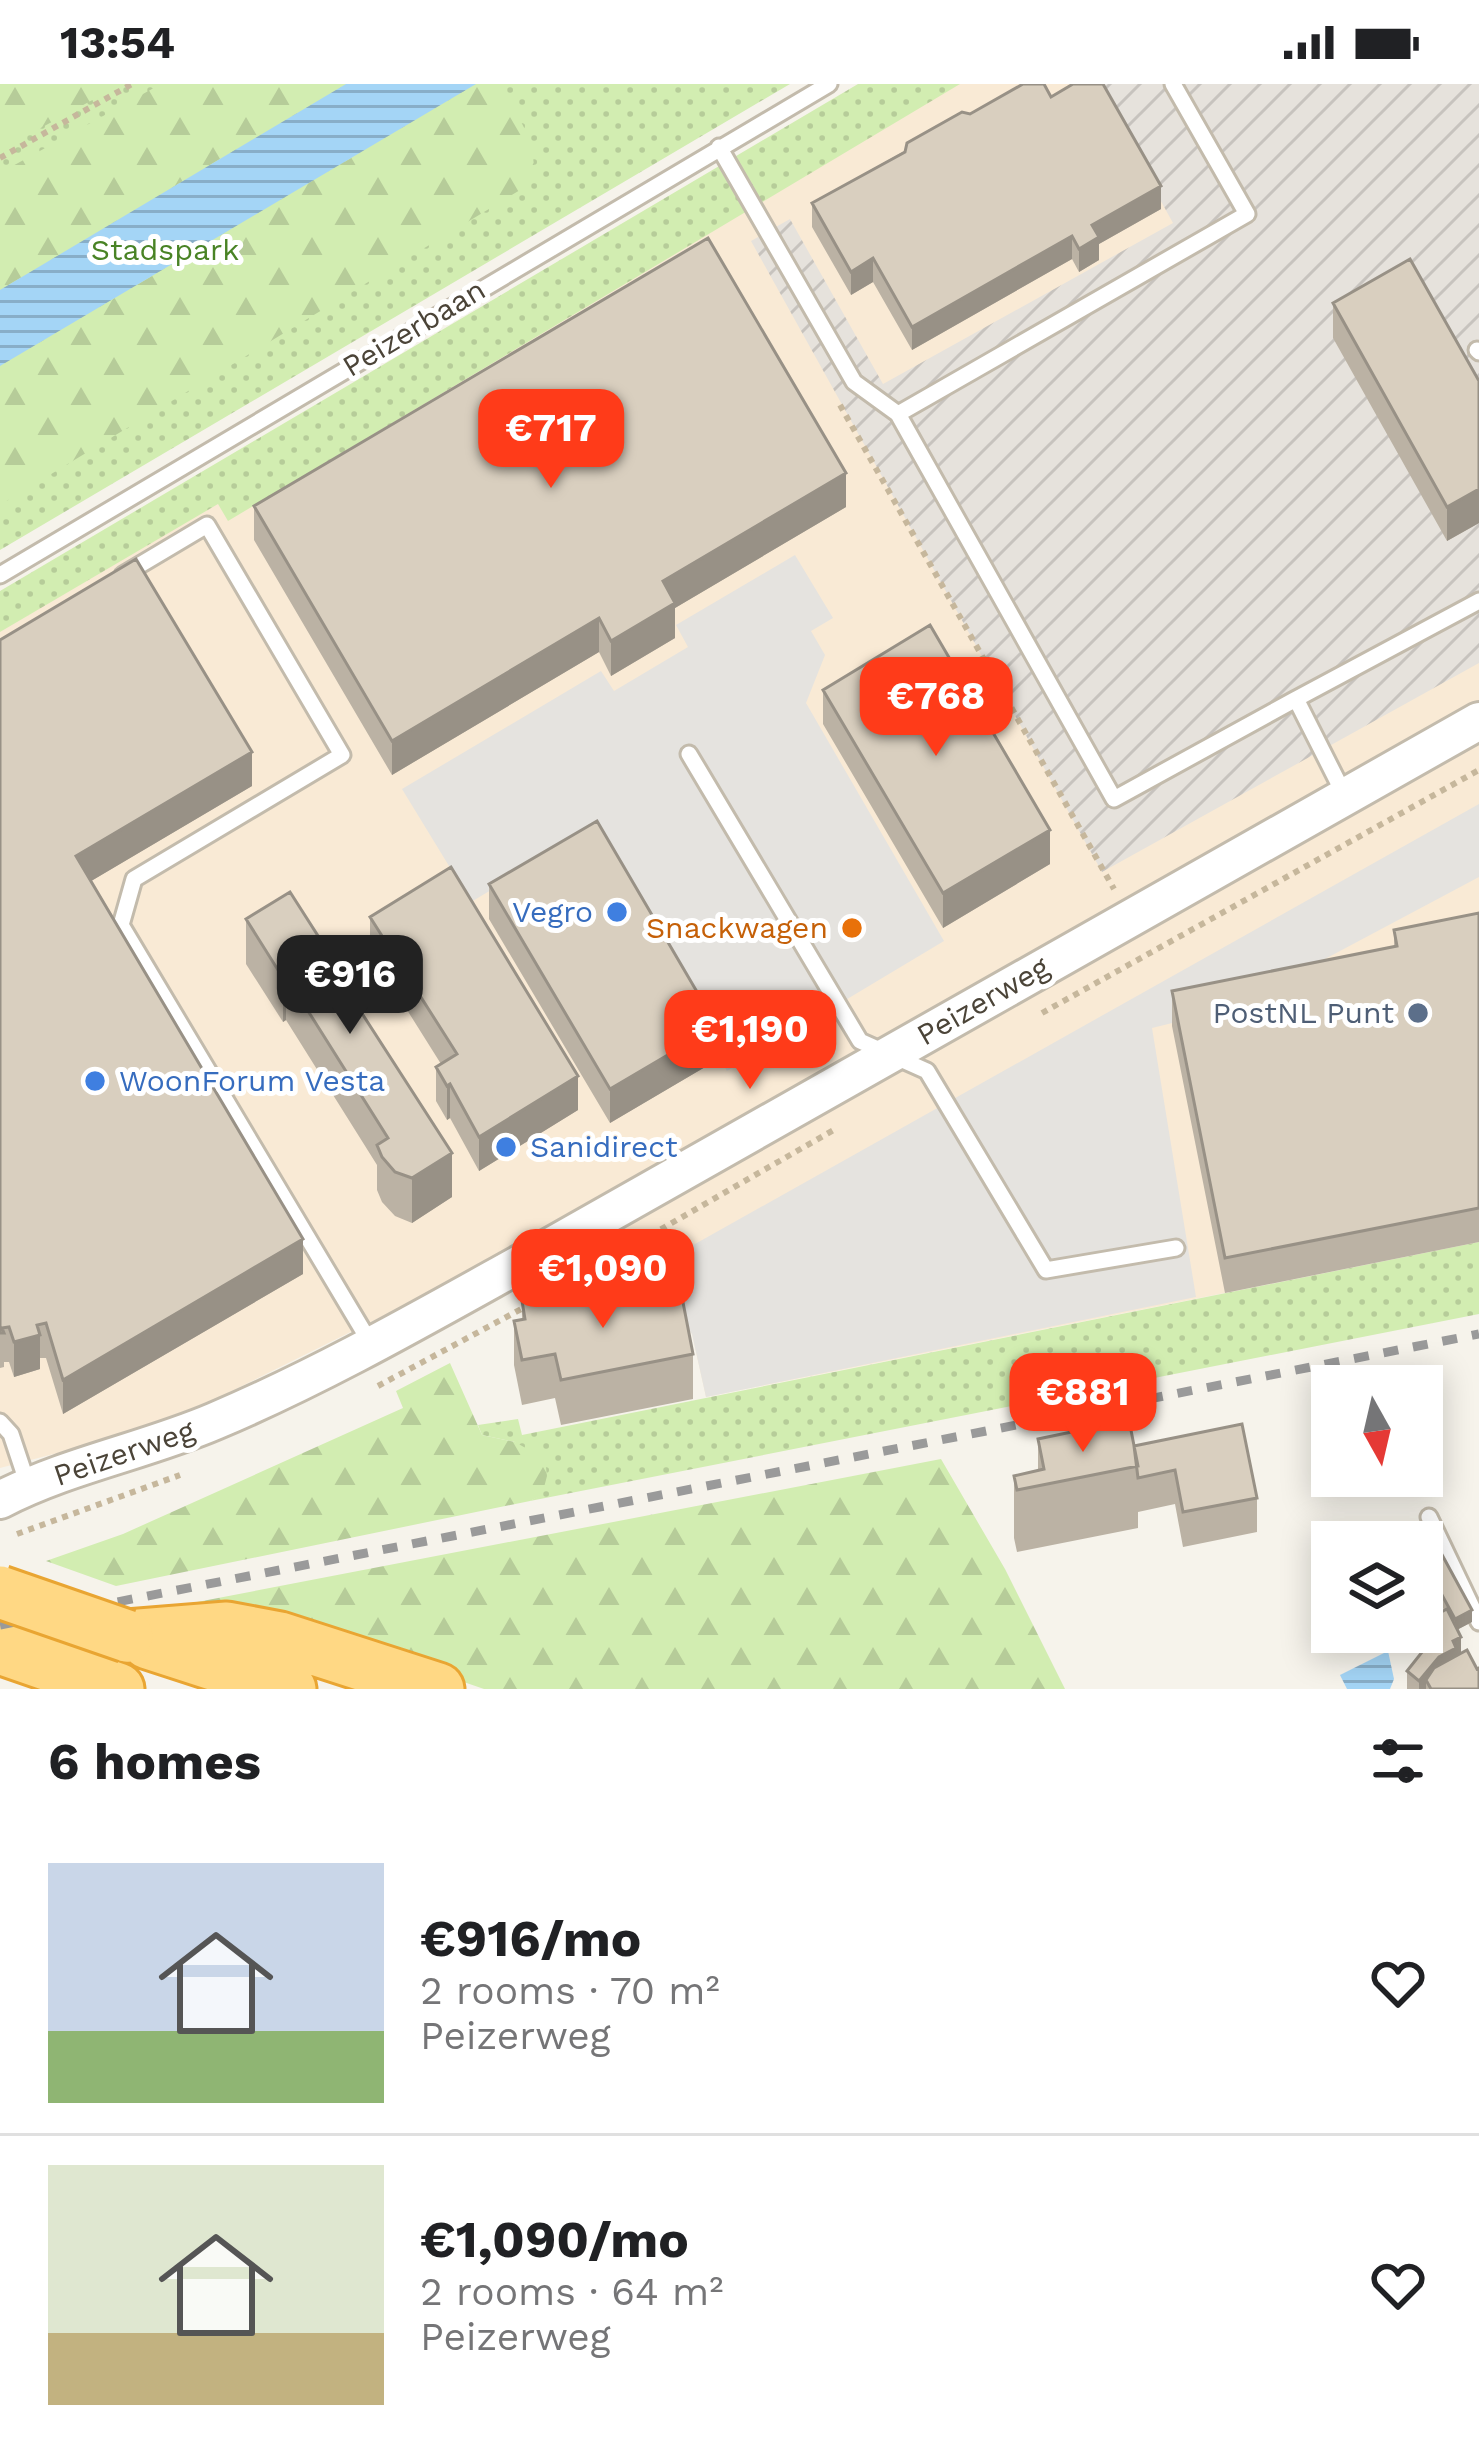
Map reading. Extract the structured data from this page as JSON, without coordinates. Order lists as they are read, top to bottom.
{
  "streets": {
    "street": ["Peizerweg"],
    "lane": ["Peizerbaan"]
  },
  "parks": ["Stadspark"],
  "places": [
    "Vegro",
    "Snackwagen",
    "PostNL Punt",
    "WoonForum Vesta",
    "Sanidirect"
  ],
  "north": "bottom",
  "page": {
    "status": "13:54",
    "price": [
      "€717",
      "€768",
      "€916",
      "€1,190",
      "€1,090",
      "€881"
    ],
    "heading": "6 homes",
    "list": [
      {
        "name": "€916/mo",
        "note": "2 rooms · 70 m² · Peizerweg"
      },
      {
        "name": "€1,090/mo",
        "note": "2 rooms · 64 m² · Peizerweg"
      }
    ]
  }
}
